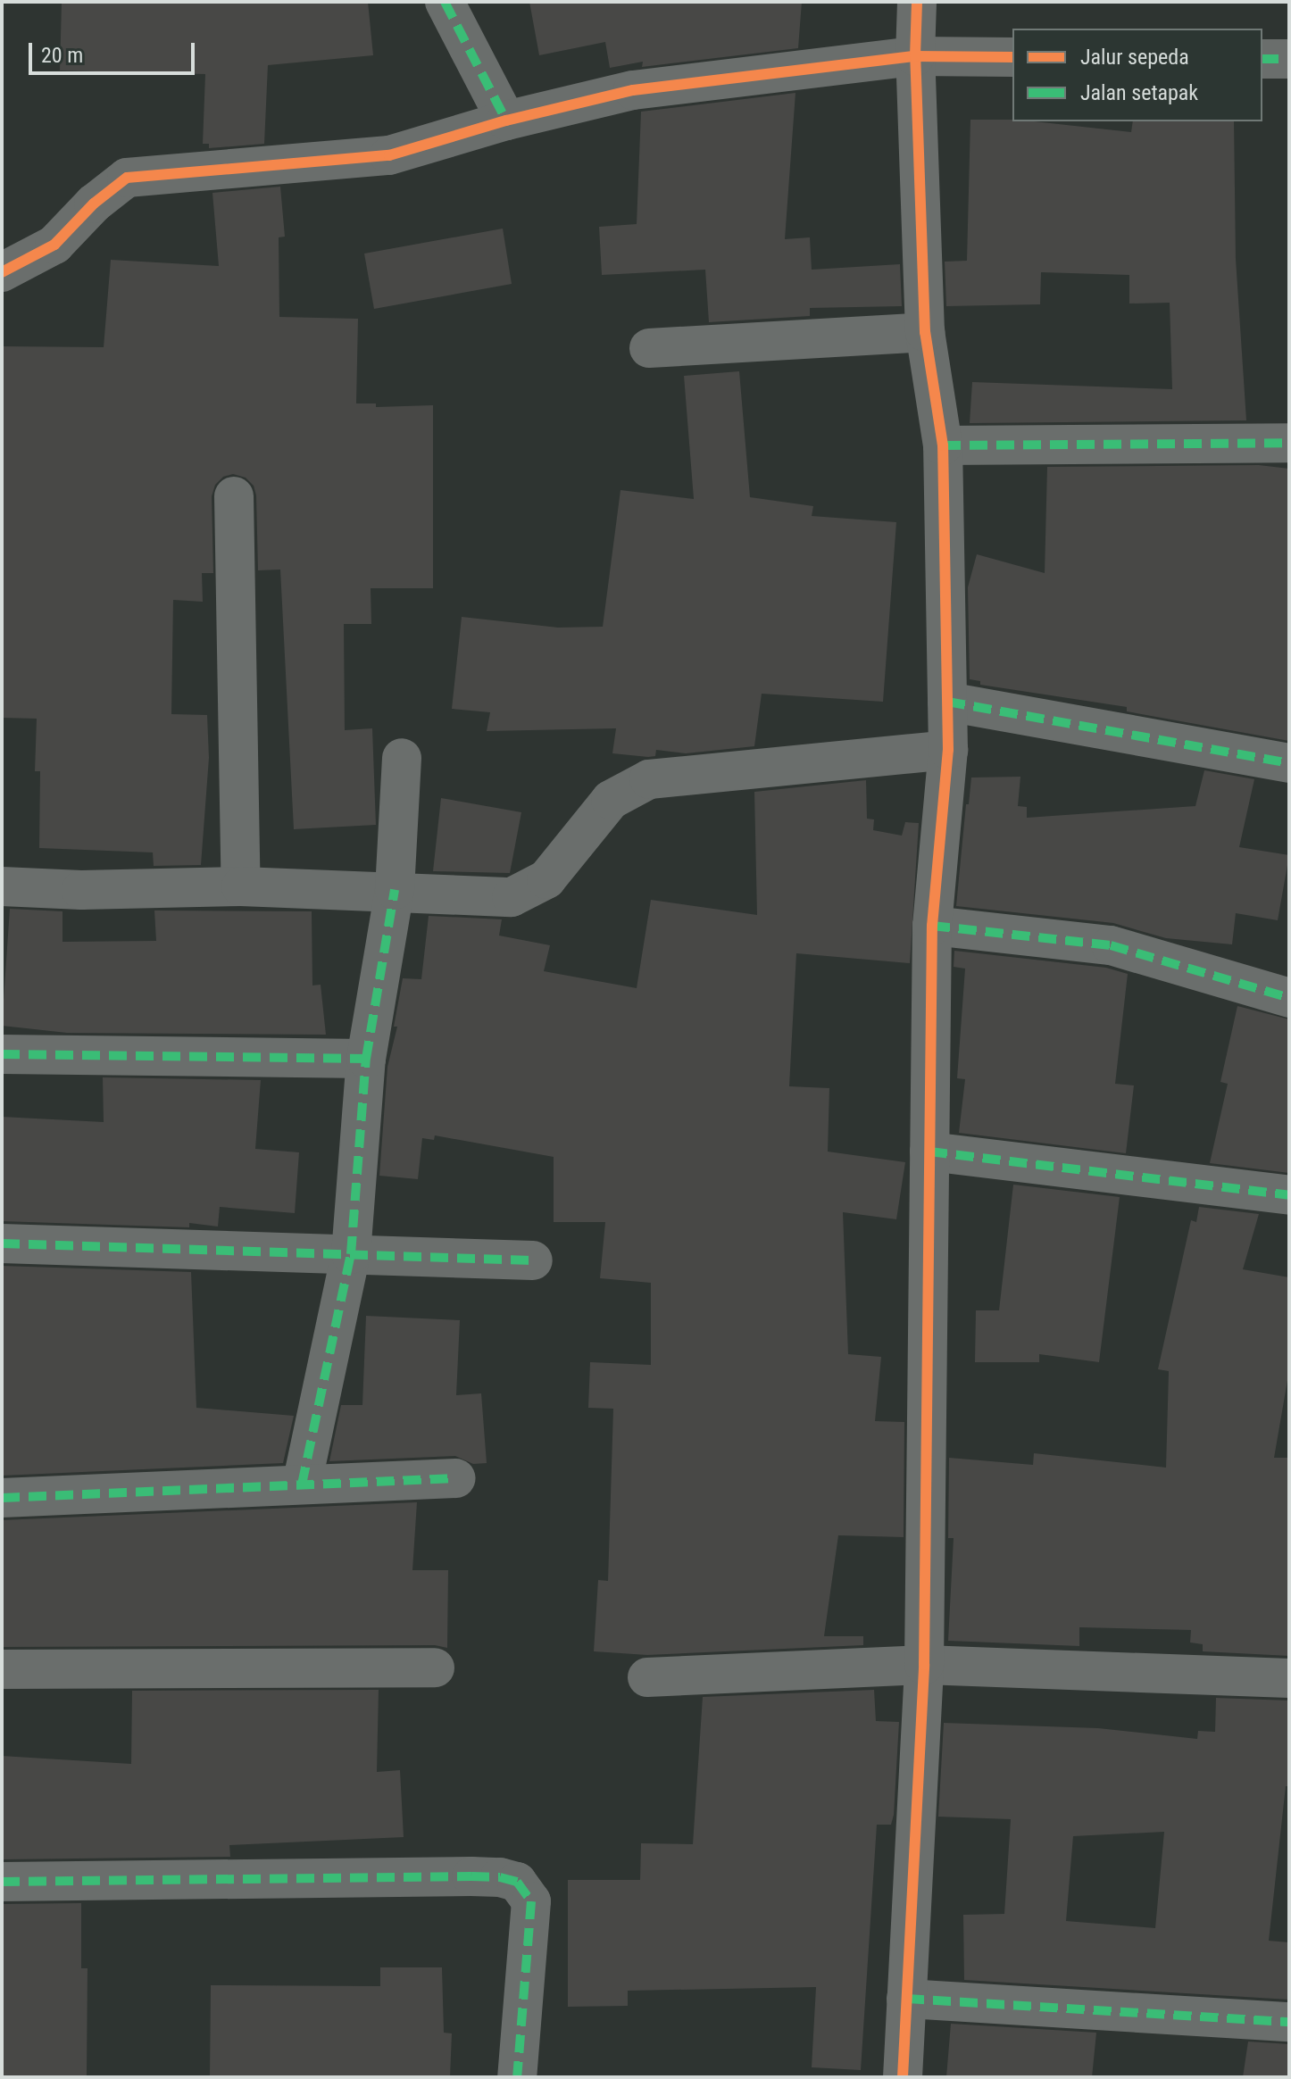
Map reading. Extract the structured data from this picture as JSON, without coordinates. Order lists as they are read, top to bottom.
{
  "legend": ["Jalur sepeda", "Jalan setapak"],
  "scale_bar": "20 m"
}
